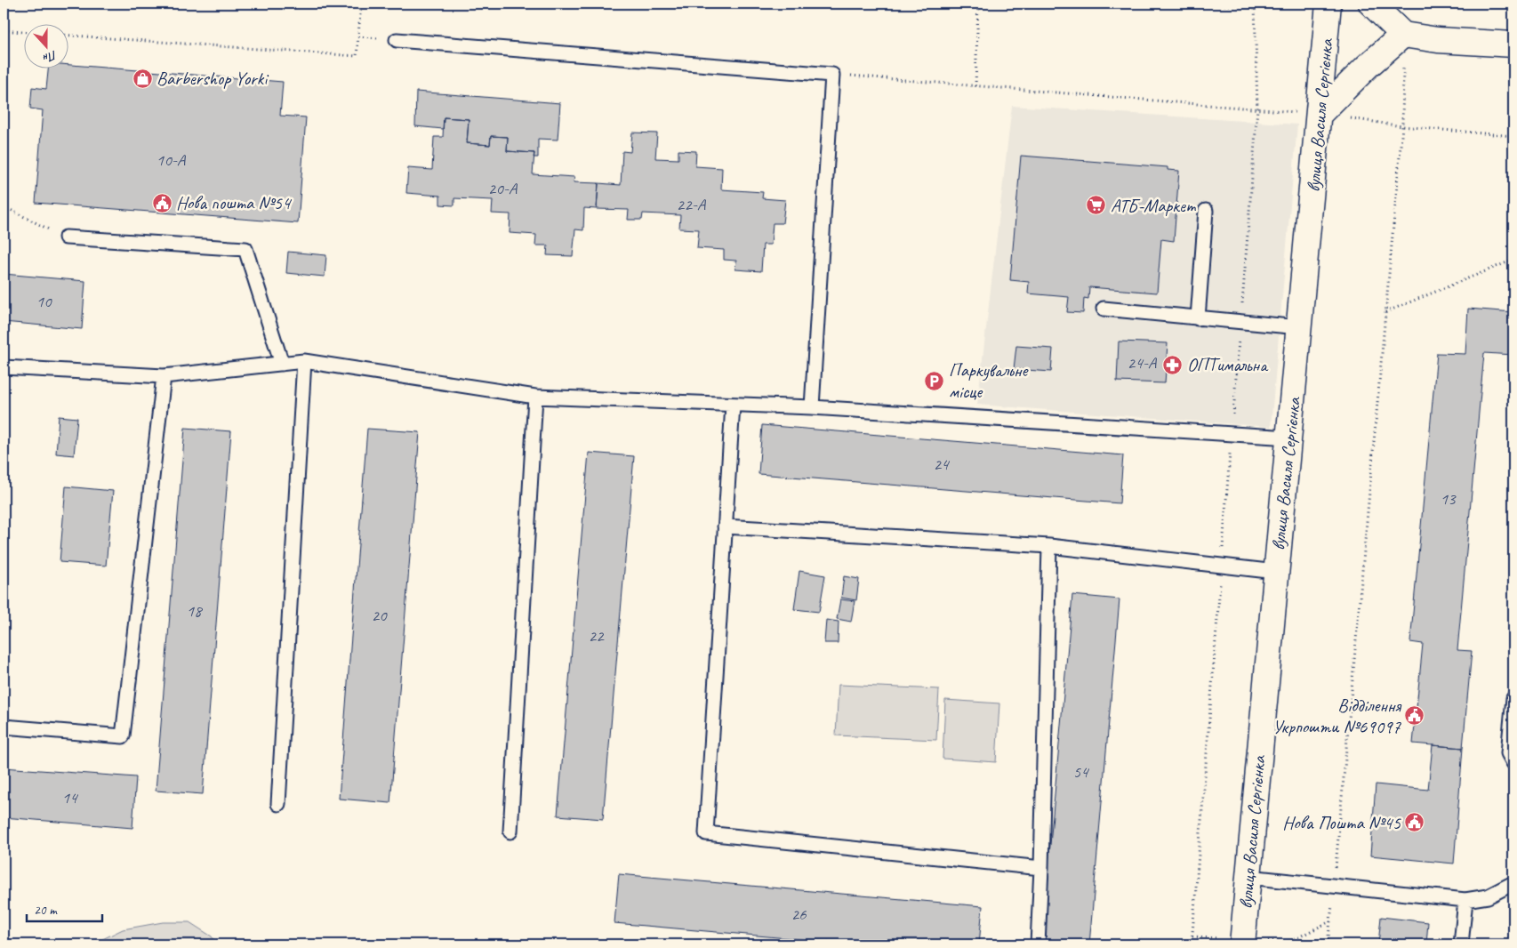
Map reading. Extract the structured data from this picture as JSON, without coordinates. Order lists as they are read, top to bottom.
{
  "streets": {
    "main road": ["вулиця Василя Сергієнка"]
  },
  "places": {
    "shop": ["Barbershop Yorki"],
    "public building": ["Нова пошта №54", "Відділення Укрпошти №69097", "Нова Пошта №45"],
    "supermarket": ["АТБ-Маркет"],
    "pharmacy": ["ОПТимальна"],
    "parking": ["Паркувальне місце"]
  },
  "house_numbers": [
    "10-А",
    "20-А",
    "22-А",
    "10",
    "24-А",
    "24",
    "13",
    "18",
    "20",
    "22",
    "54",
    "14",
    "26"
  ],
  "scale_bar": "20 m",
  "north": "bottom"
}
